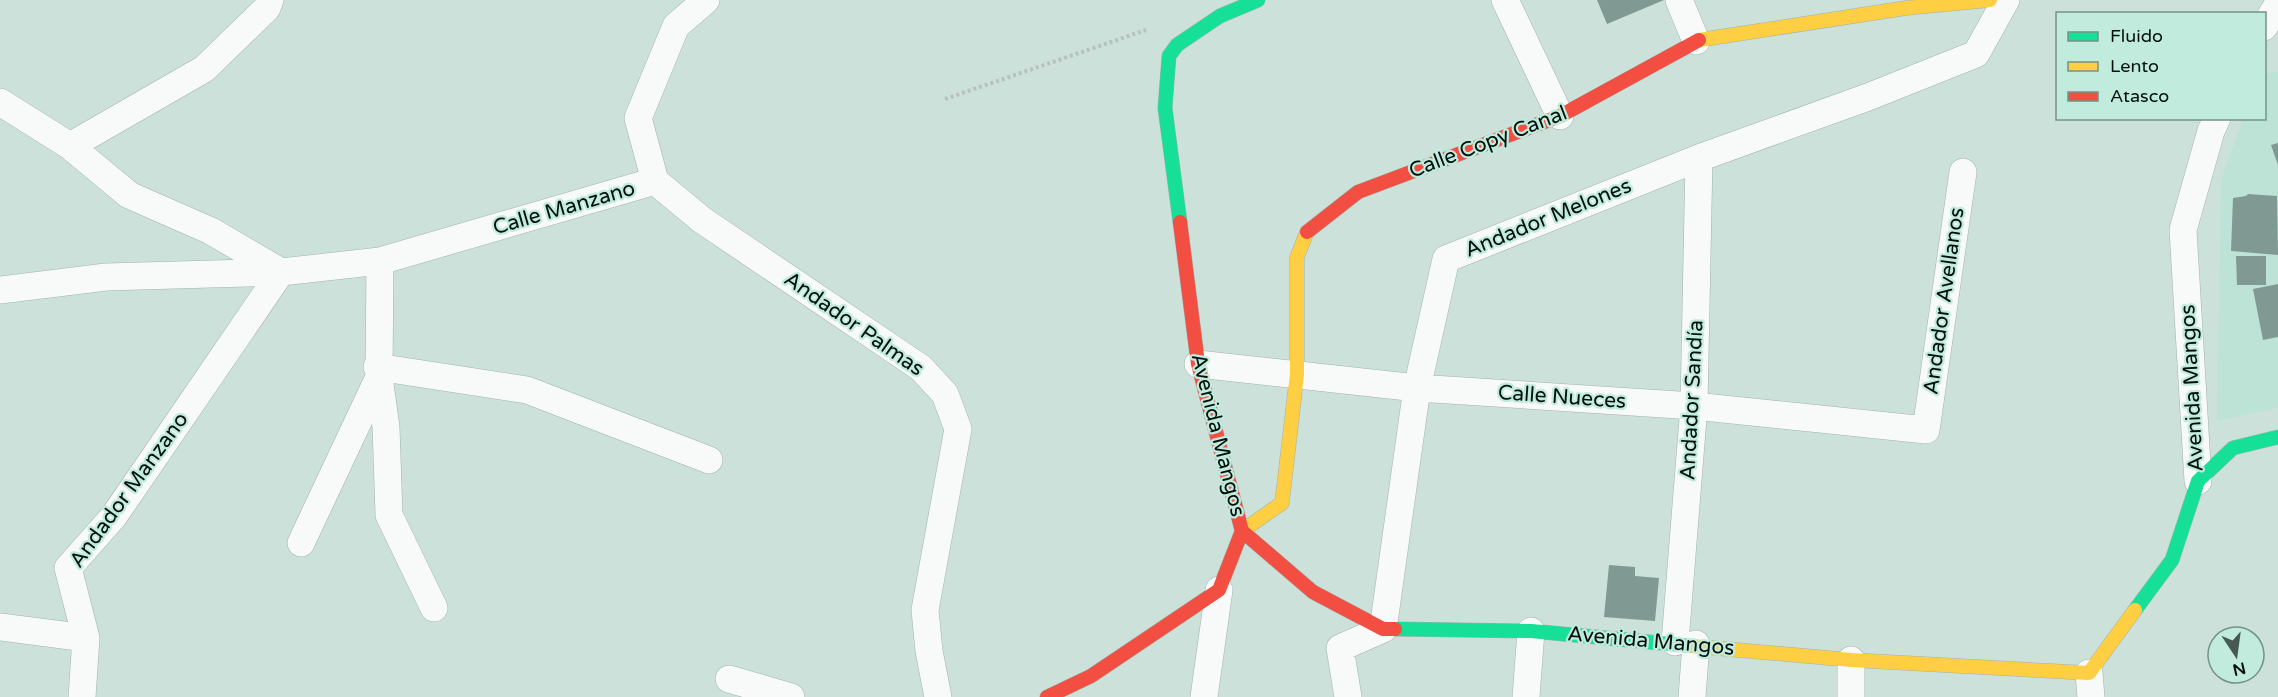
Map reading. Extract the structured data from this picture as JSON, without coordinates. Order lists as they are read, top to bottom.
{
  "streets": {
    "main road": ["Calle Copy Canal", "Avenida Mangos"],
    "street": [
      "Calle Manzano",
      "Andador Melones",
      "Andador Avellanos",
      "Andador Palmas",
      "Calle Nueces",
      "Andador Sandía",
      "Andador Manzano"
    ]
  },
  "crossings": [
    ["Calle Copy Canal", "Avenida Mangos"],
    ["Calle Copy Canal", "Calle Nueces"],
    ["Calle Manzano", "Andador Palmas"],
    ["Calle Manzano", "Andador Manzano"],
    ["Andador Melones", "Avenida Mangos"],
    ["Andador Melones", "Calle Nueces"],
    ["Andador Melones", "Andador Sandía"],
    ["Andador Avellanos", "Calle Nueces"],
    ["Avenida Mangos", "Calle Nueces"],
    ["Avenida Mangos", "Andador Sandía"],
    ["Calle Nueces", "Andador Sandía"]
  ],
  "legend": ["Fluido", "Lento", "Atasco"],
  "north": "bottom"
}
